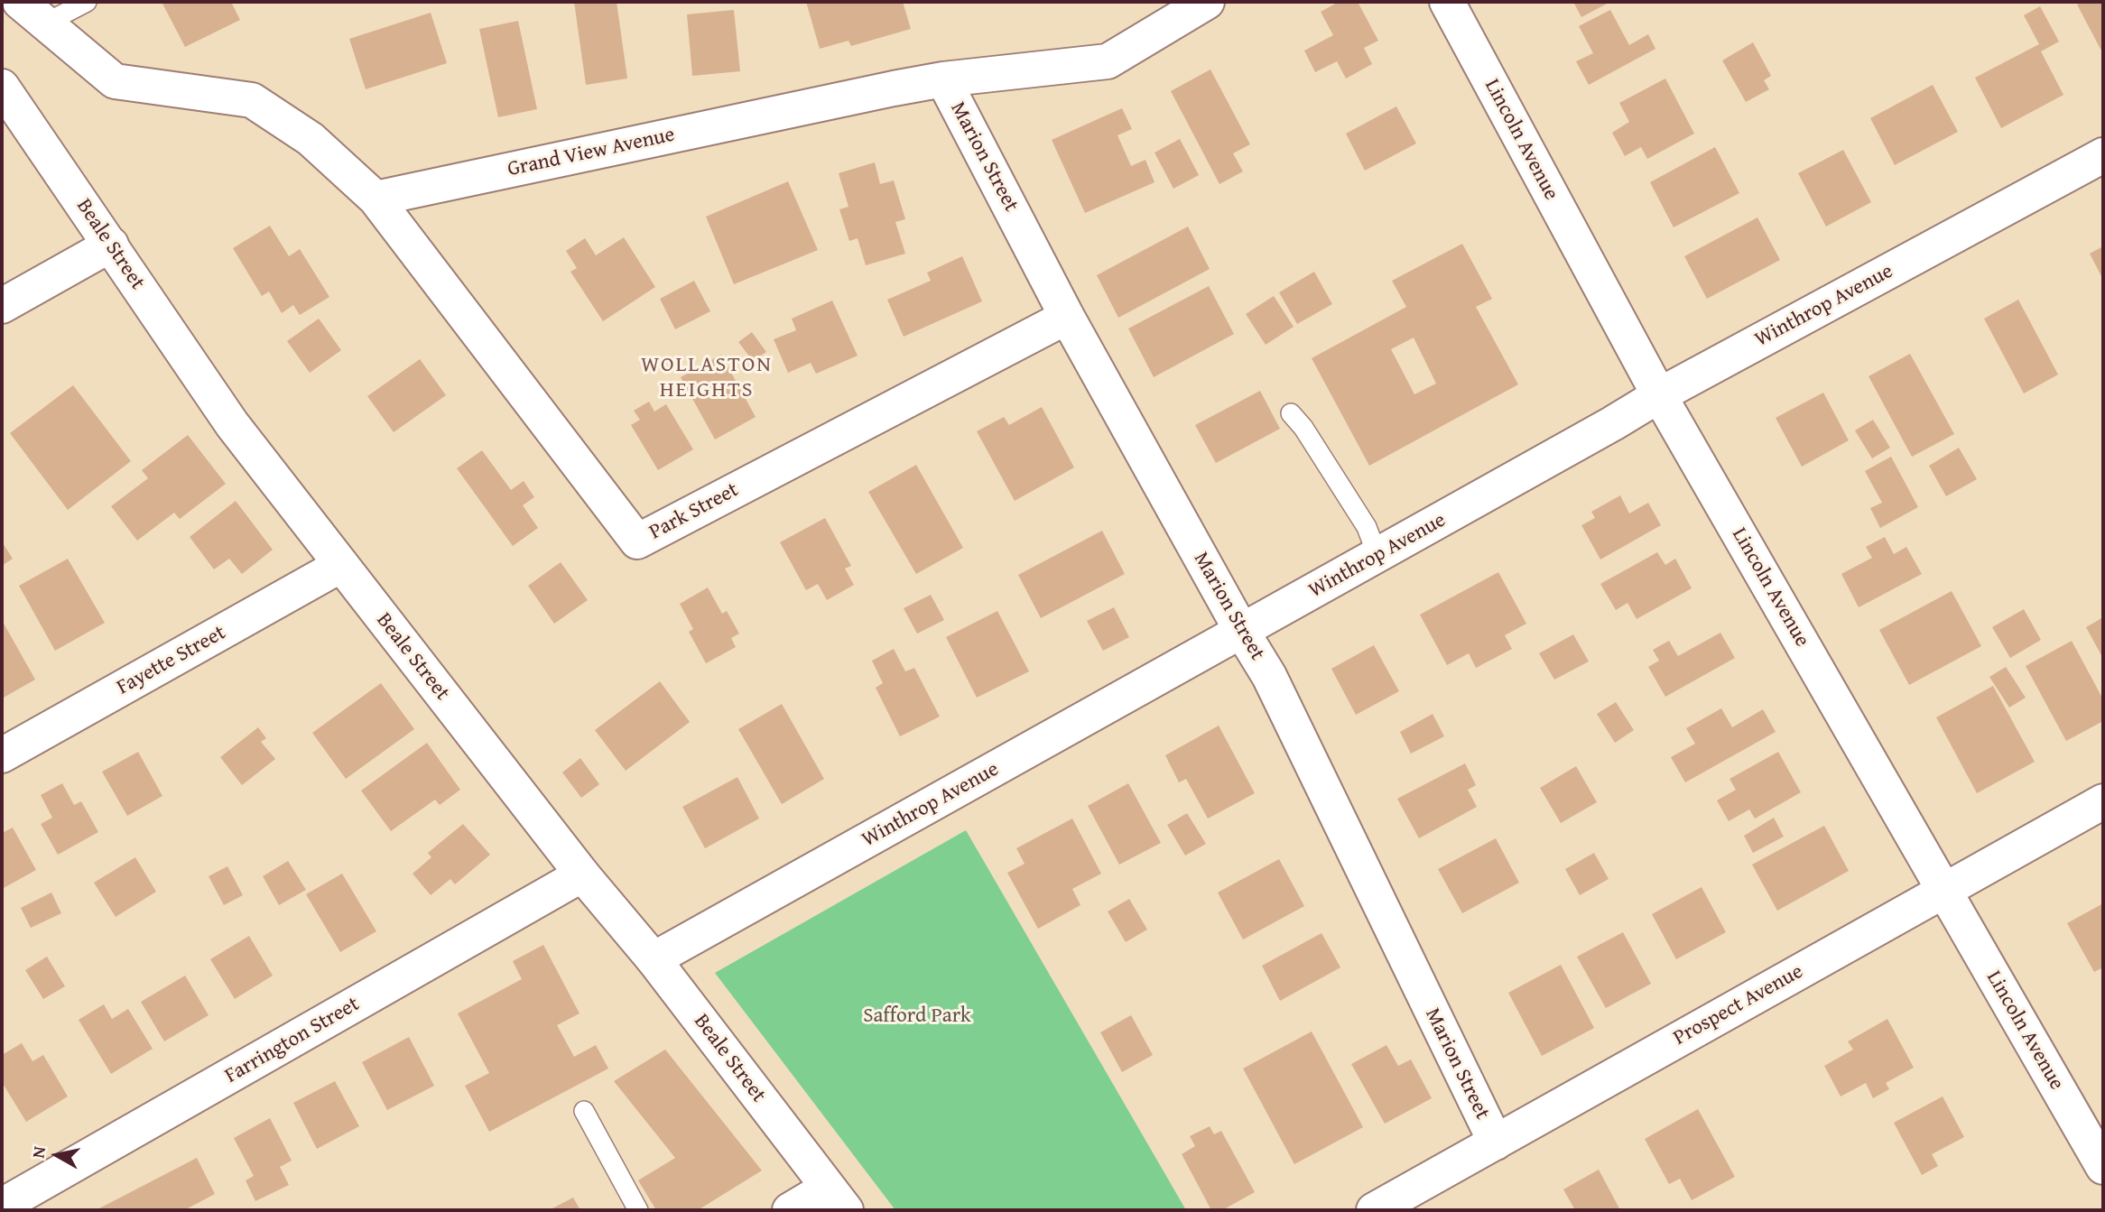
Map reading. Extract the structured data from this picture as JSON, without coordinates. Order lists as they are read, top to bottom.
{
  "streets": {
    "street": [
      "Lincoln Avenue",
      "Grand View Avenue",
      "Marion Street",
      "Beale Street",
      "Winthrop Avenue",
      "Park Street",
      "Fayette Street",
      "Prospect Avenue",
      "Farrington Street"
    ]
  },
  "crossings": [
    ["Lincoln Avenue", "Winthrop Avenue"],
    ["Lincoln Avenue", "Prospect Avenue"],
    ["Grand View Avenue", "Marion Street"],
    ["Grand View Avenue", "Park Street"],
    ["Marion Street", "Winthrop Avenue"],
    ["Marion Street", "Park Street"],
    ["Marion Street", "Prospect Avenue"],
    ["Beale Street", "Winthrop Avenue"],
    ["Beale Street", "Fayette Street"],
    ["Beale Street", "Farrington Street"]
  ],
  "districts": ["WOLLASTON HEIGHTS"],
  "parks": ["Safford Park"],
  "north": "left"
}
